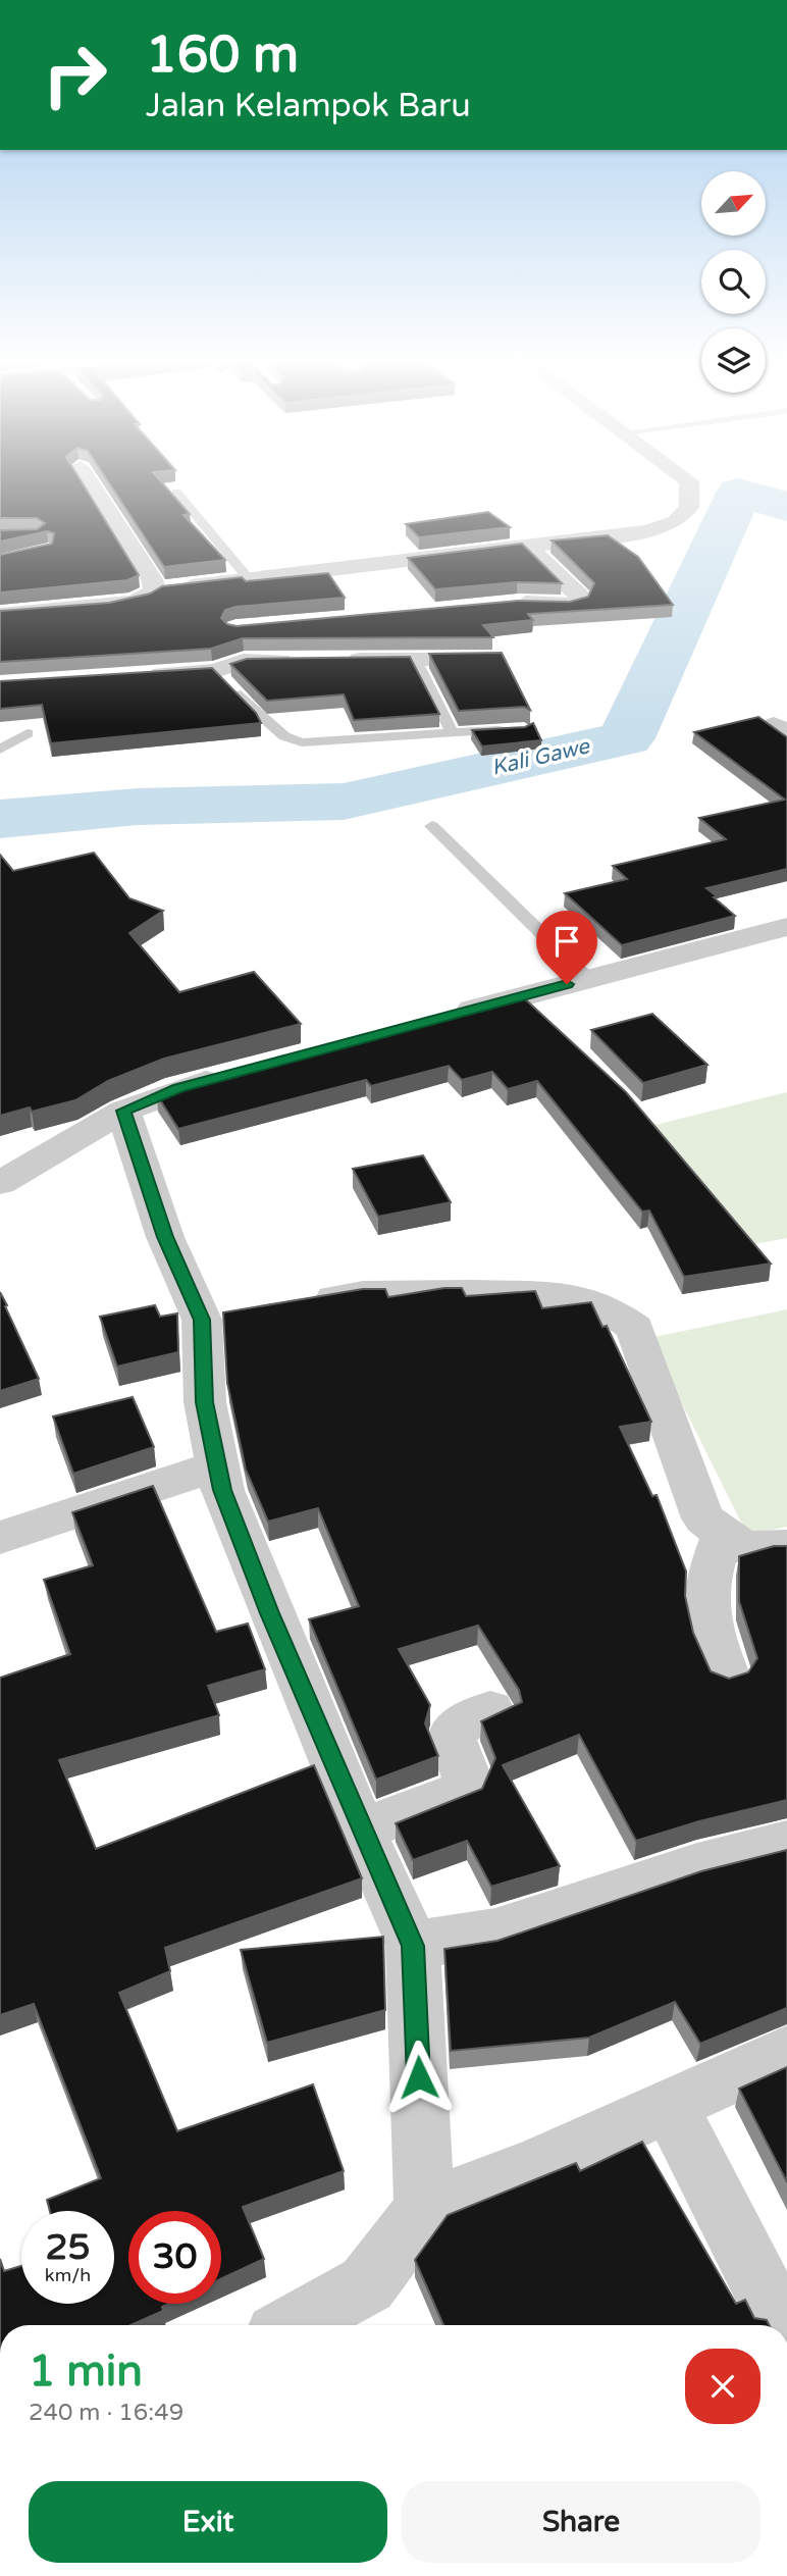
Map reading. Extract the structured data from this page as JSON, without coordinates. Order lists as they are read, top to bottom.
{
  "water": ["Kali Gawe"],
  "north": "top right",
  "page": {
    "turn": ["160 m", "Jalan Kelampok Baru"],
    "speed": "25 km/h",
    "limit": "30",
    "heading": ["1 min", "240 m · 16:49"],
    "buttons": ["Exit", "Share"]
  }
}
